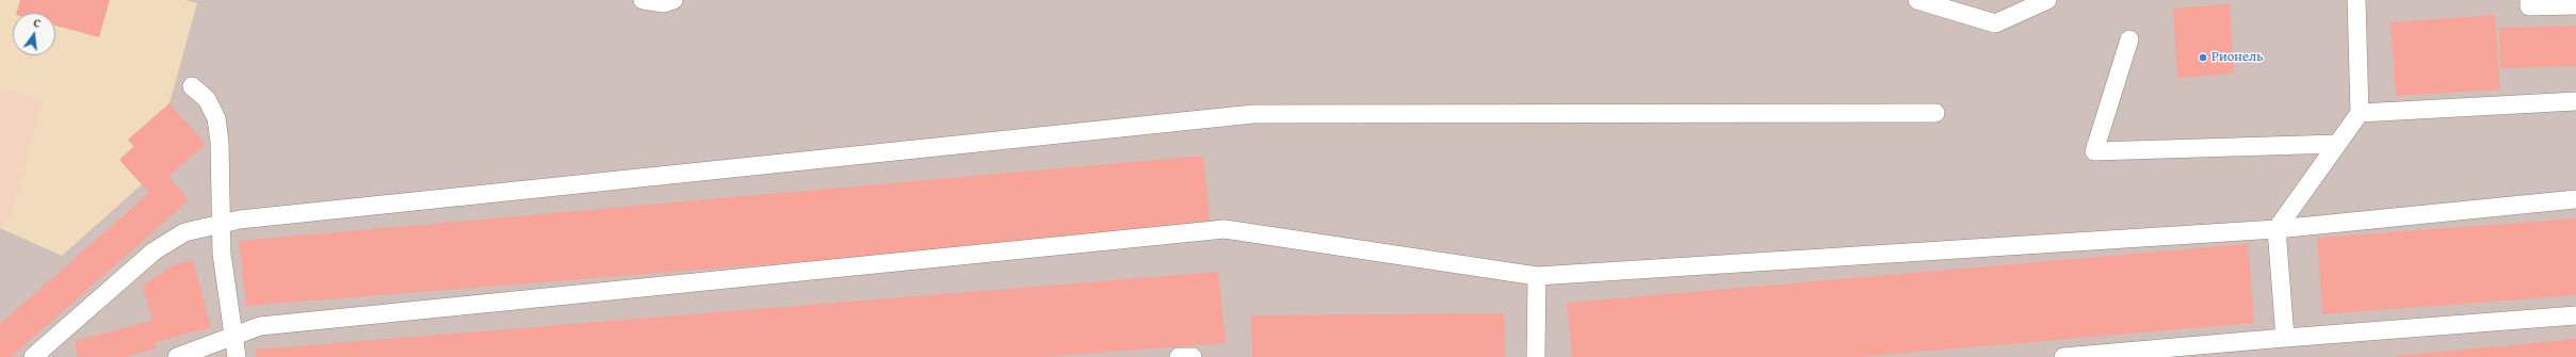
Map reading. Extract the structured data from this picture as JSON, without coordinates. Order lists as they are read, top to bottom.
{
  "places": ["Рионель"],
  "north": "top"
}
